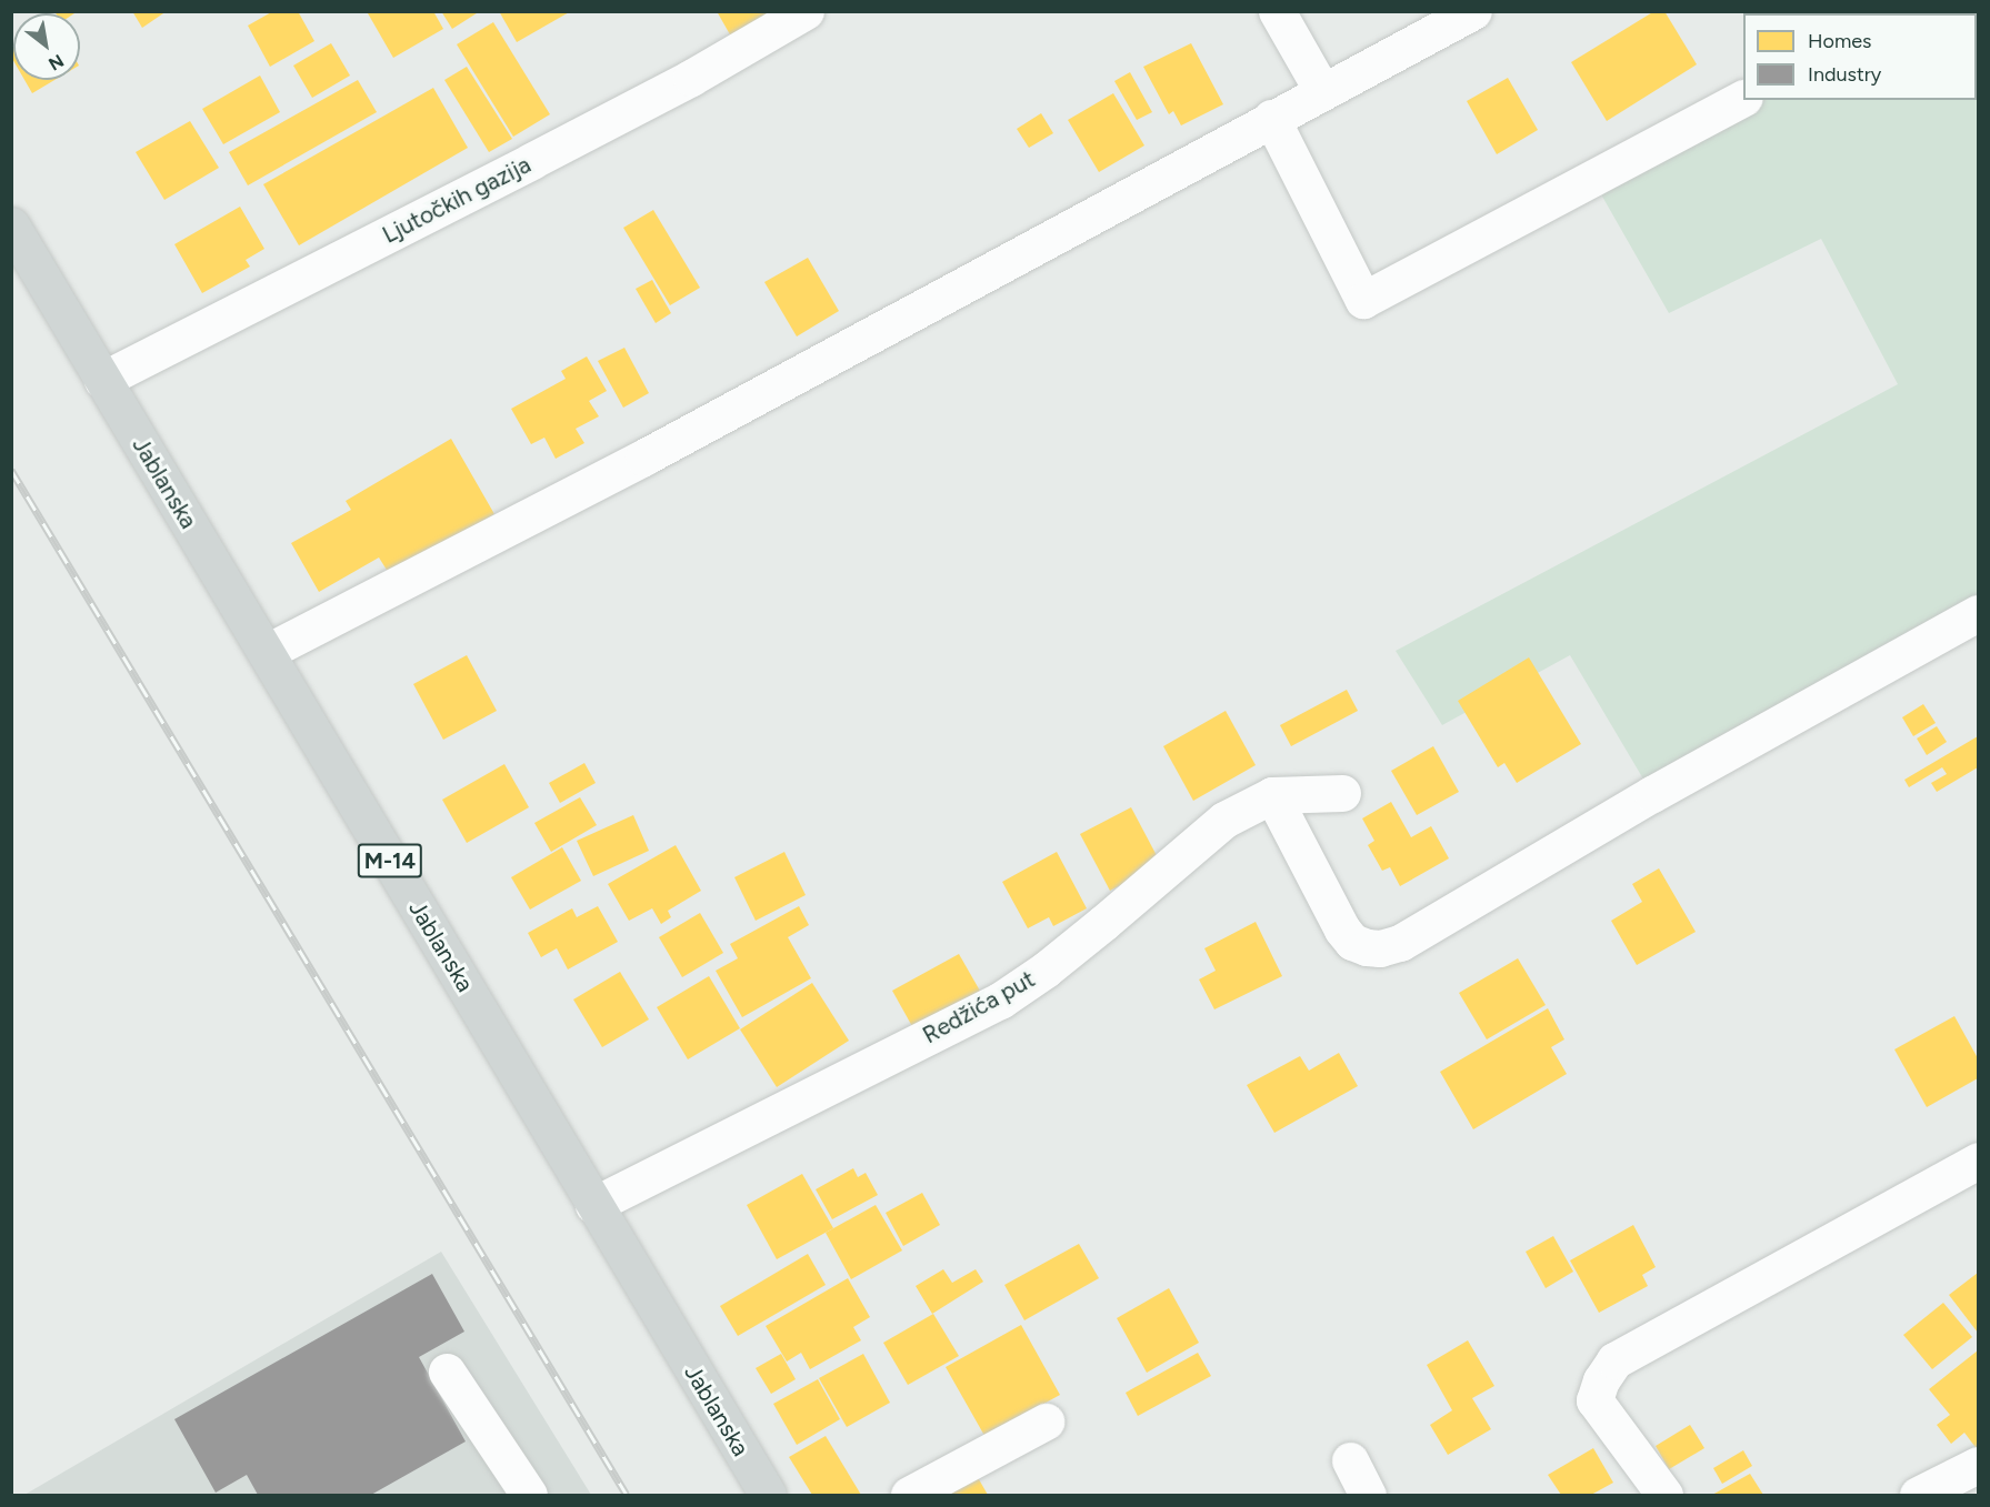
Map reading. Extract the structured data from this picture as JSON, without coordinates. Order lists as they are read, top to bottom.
{
  "streets": {
    "main road": ["Jablanska", "M-14"],
    "street": ["Ljutočkih gazija", "Redžića put"]
  },
  "crossings": [
    ["Ljutočkih gazija", "Jablanska"],
    ["Jablanska", "Redžića put"]
  ],
  "legend": ["Homes", "Industry"],
  "north": "bottom right"
}
